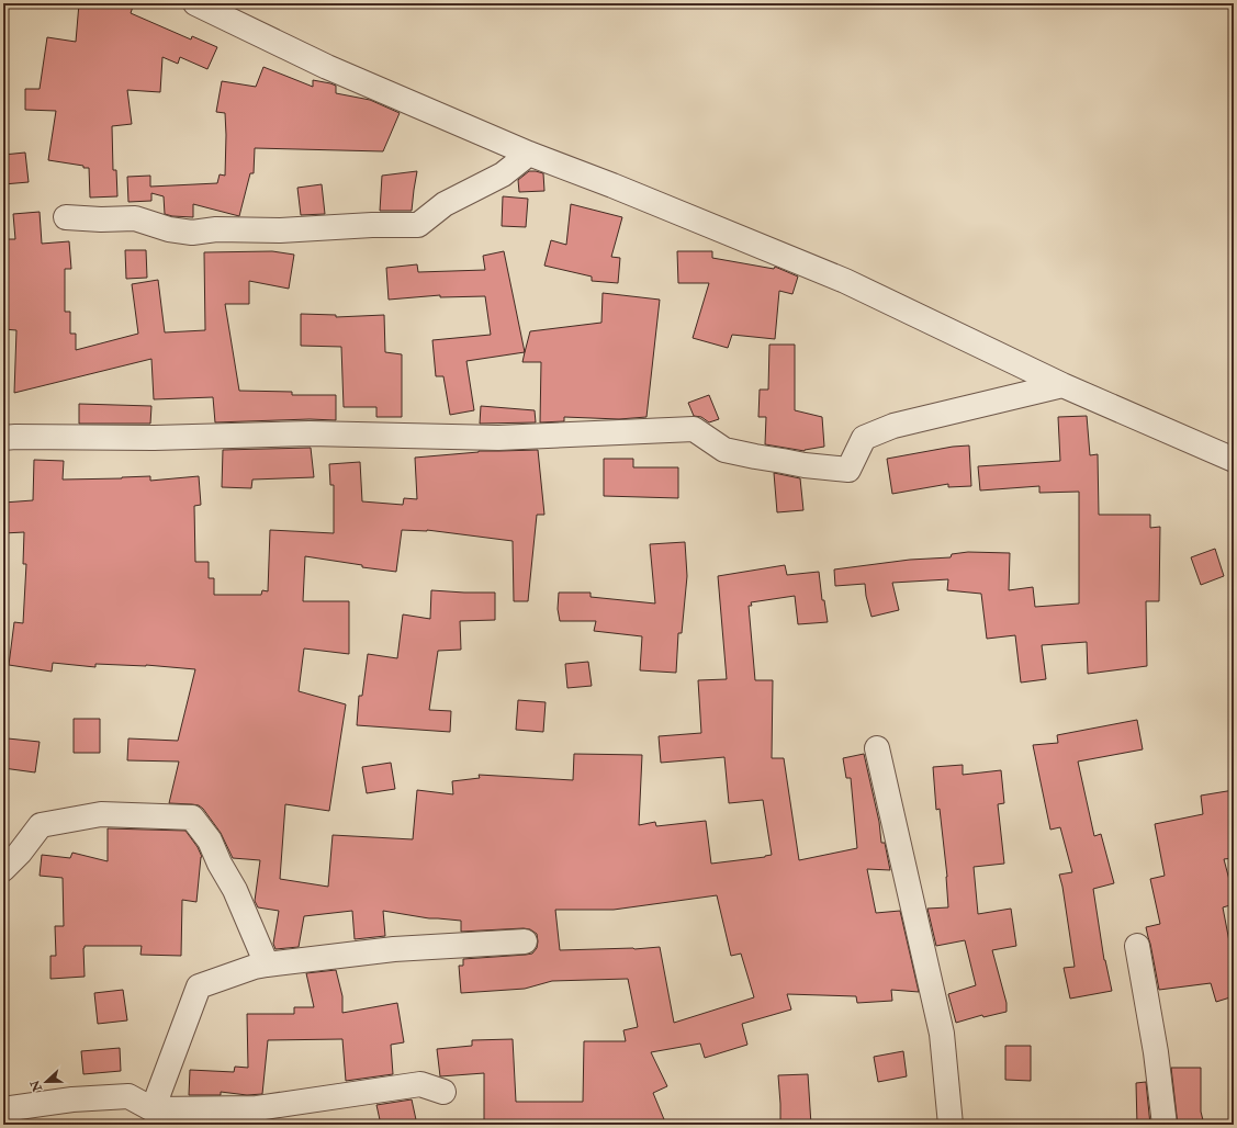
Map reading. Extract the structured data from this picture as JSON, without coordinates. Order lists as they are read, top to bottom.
{
  "north": "left"
}
